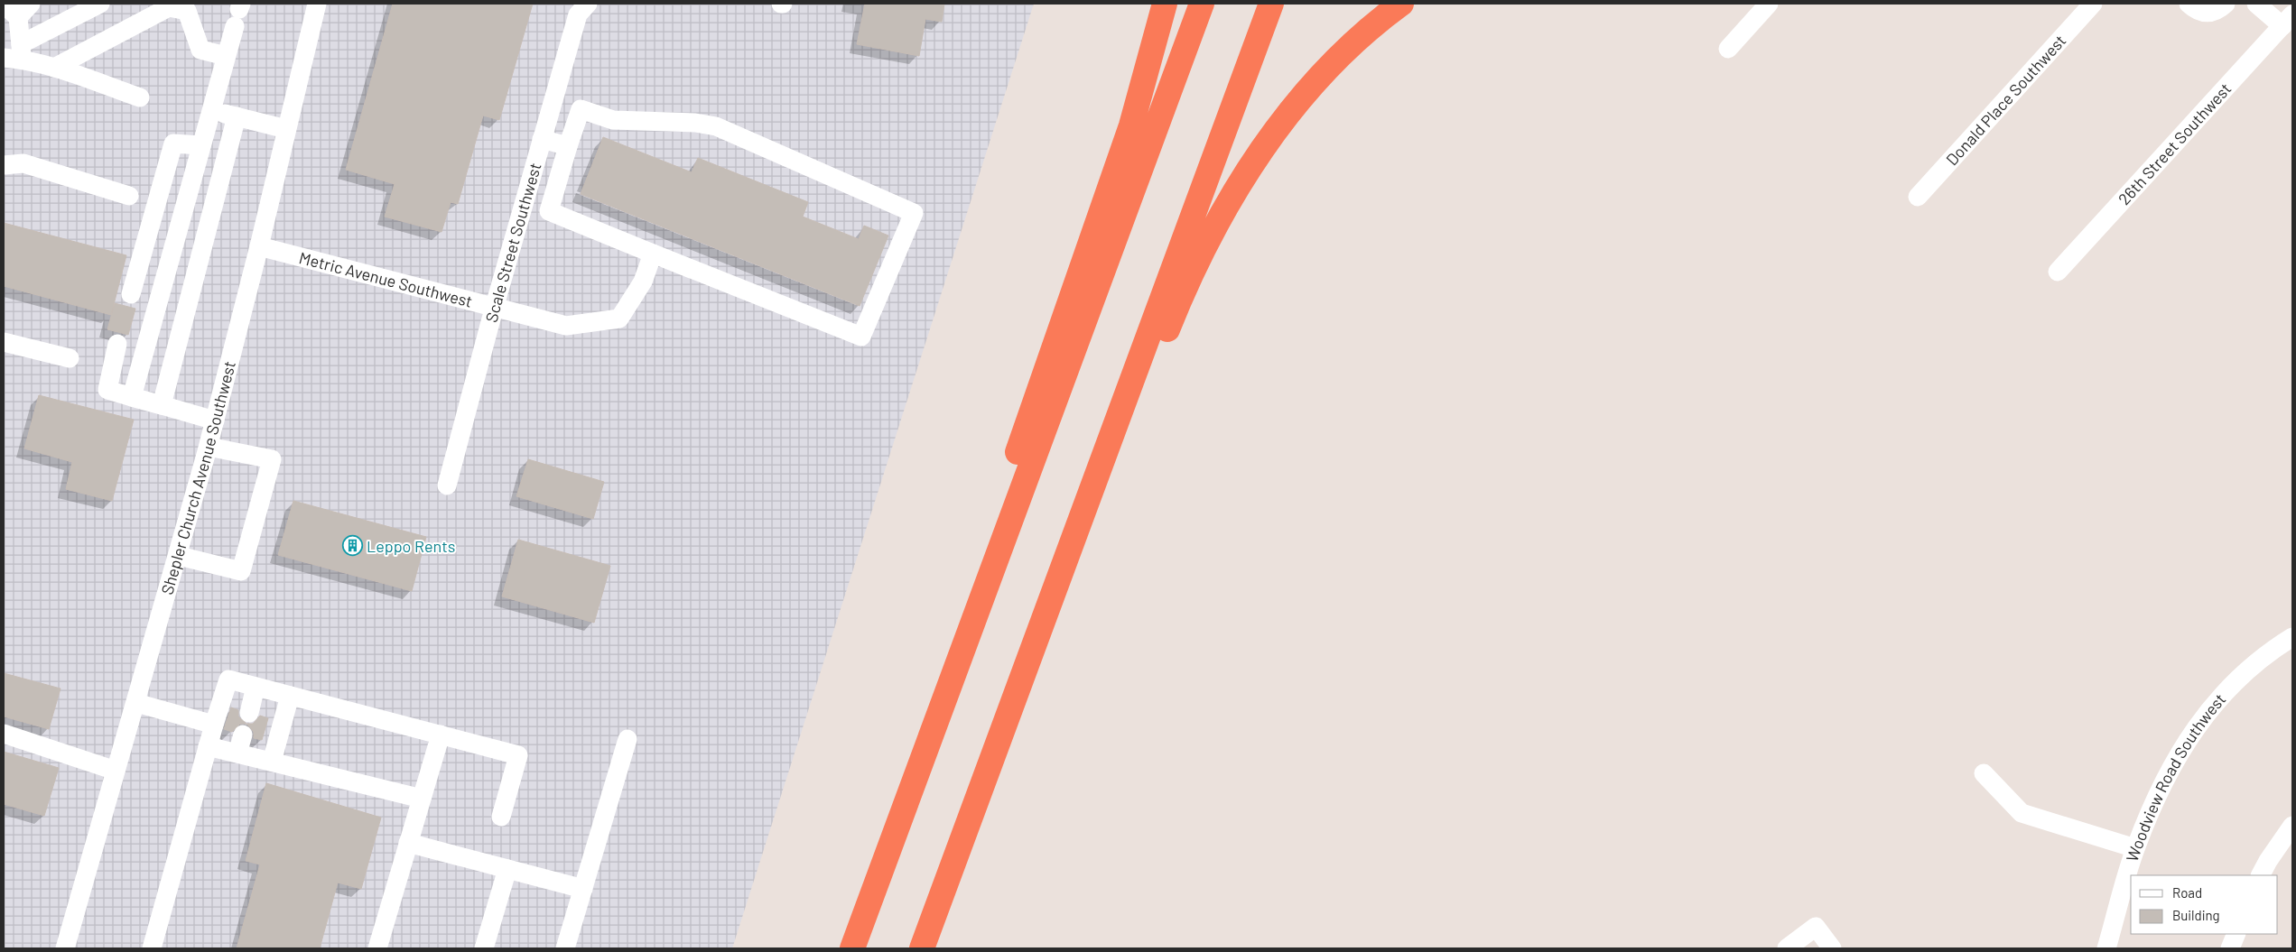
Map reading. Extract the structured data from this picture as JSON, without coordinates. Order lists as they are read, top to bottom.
{
  "streets": {
    "street": [
      "Donald Place Southwest",
      "26th Street Southwest",
      "Scale Street Southwest",
      "Metric Avenue Southwest",
      "Shepler Church Avenue Southwest",
      "Woodview Road Southwest"
    ]
  },
  "crossings": [
    ["Scale Street Southwest", "Metric Avenue Southwest"],
    ["Metric Avenue Southwest", "Shepler Church Avenue Southwest"]
  ],
  "places": {
    "building": ["Leppo Rents"]
  },
  "legend": ["Road", "Building"]
}
